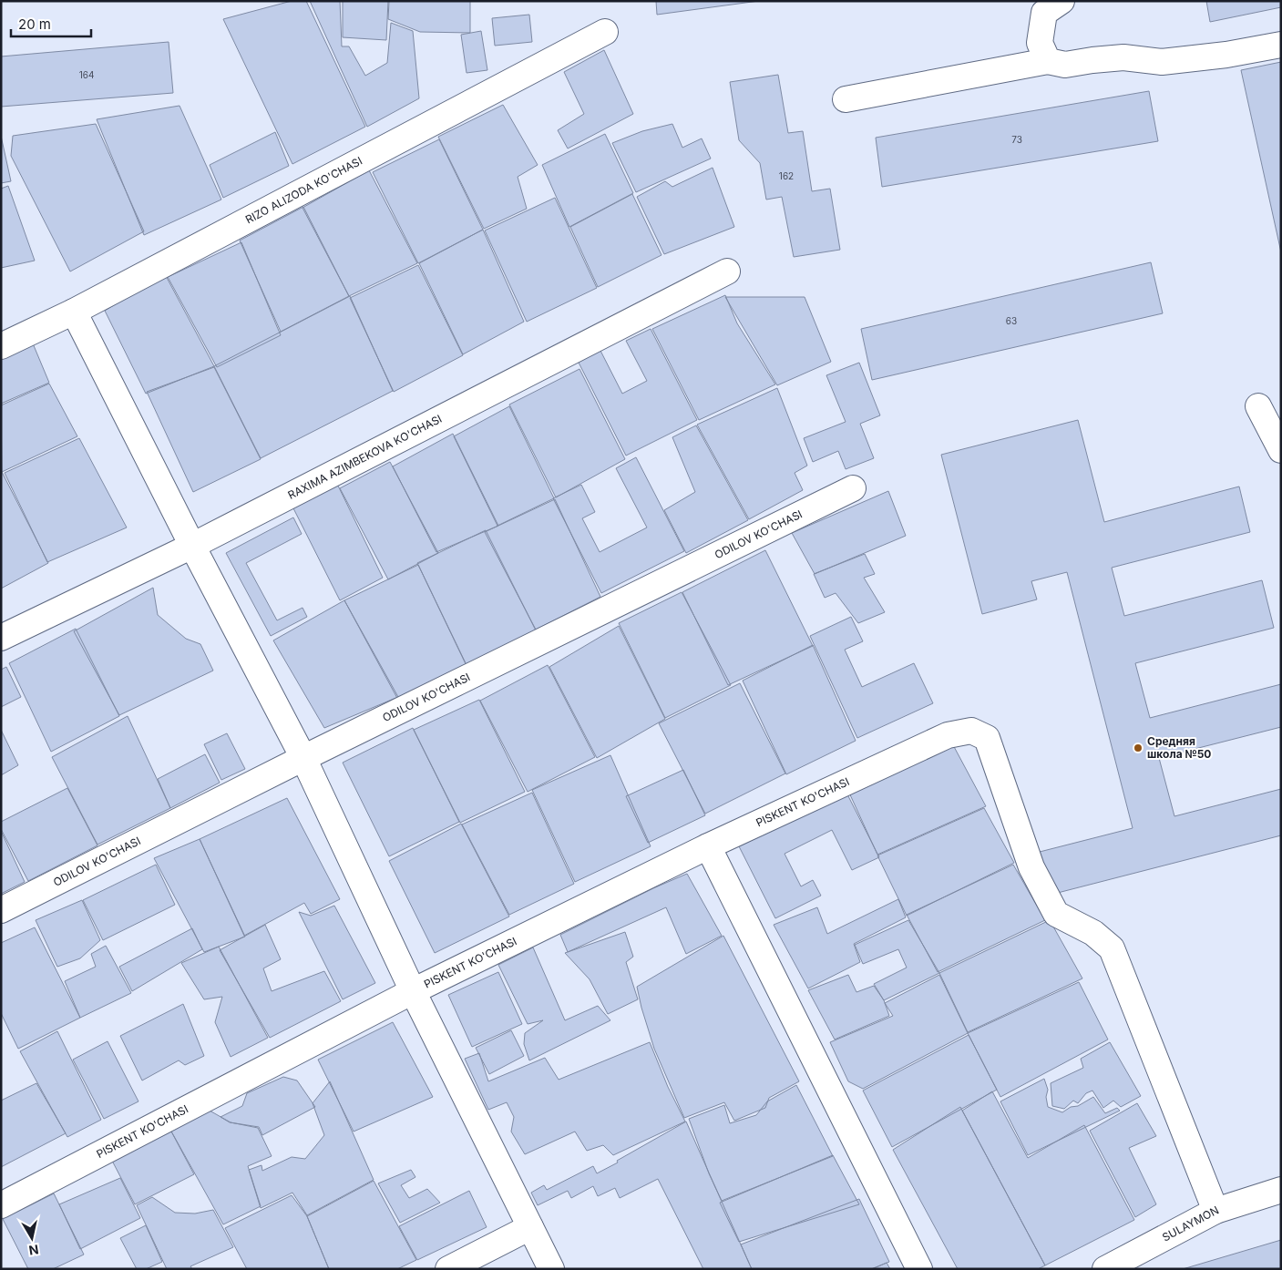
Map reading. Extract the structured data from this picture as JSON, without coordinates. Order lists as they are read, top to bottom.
{
  "streets": {
    "street": [
      "RIZO ALIZODA KO'CHASI",
      "RAXIMA AZIMBEKOVA KO'CHASI",
      "ODILOV KO'CHASI",
      "PISKENT KO'CHASI",
      "SULAYMON"
    ]
  },
  "crossings": [
    ["PISKENT KO'CHASI", "SULAYMON"]
  ],
  "places": ["Средняя школа №50"],
  "house_numbers": [
    "164",
    "73",
    "162",
    "63"
  ],
  "scale_bar": "20 m",
  "north": "bottom"
}
